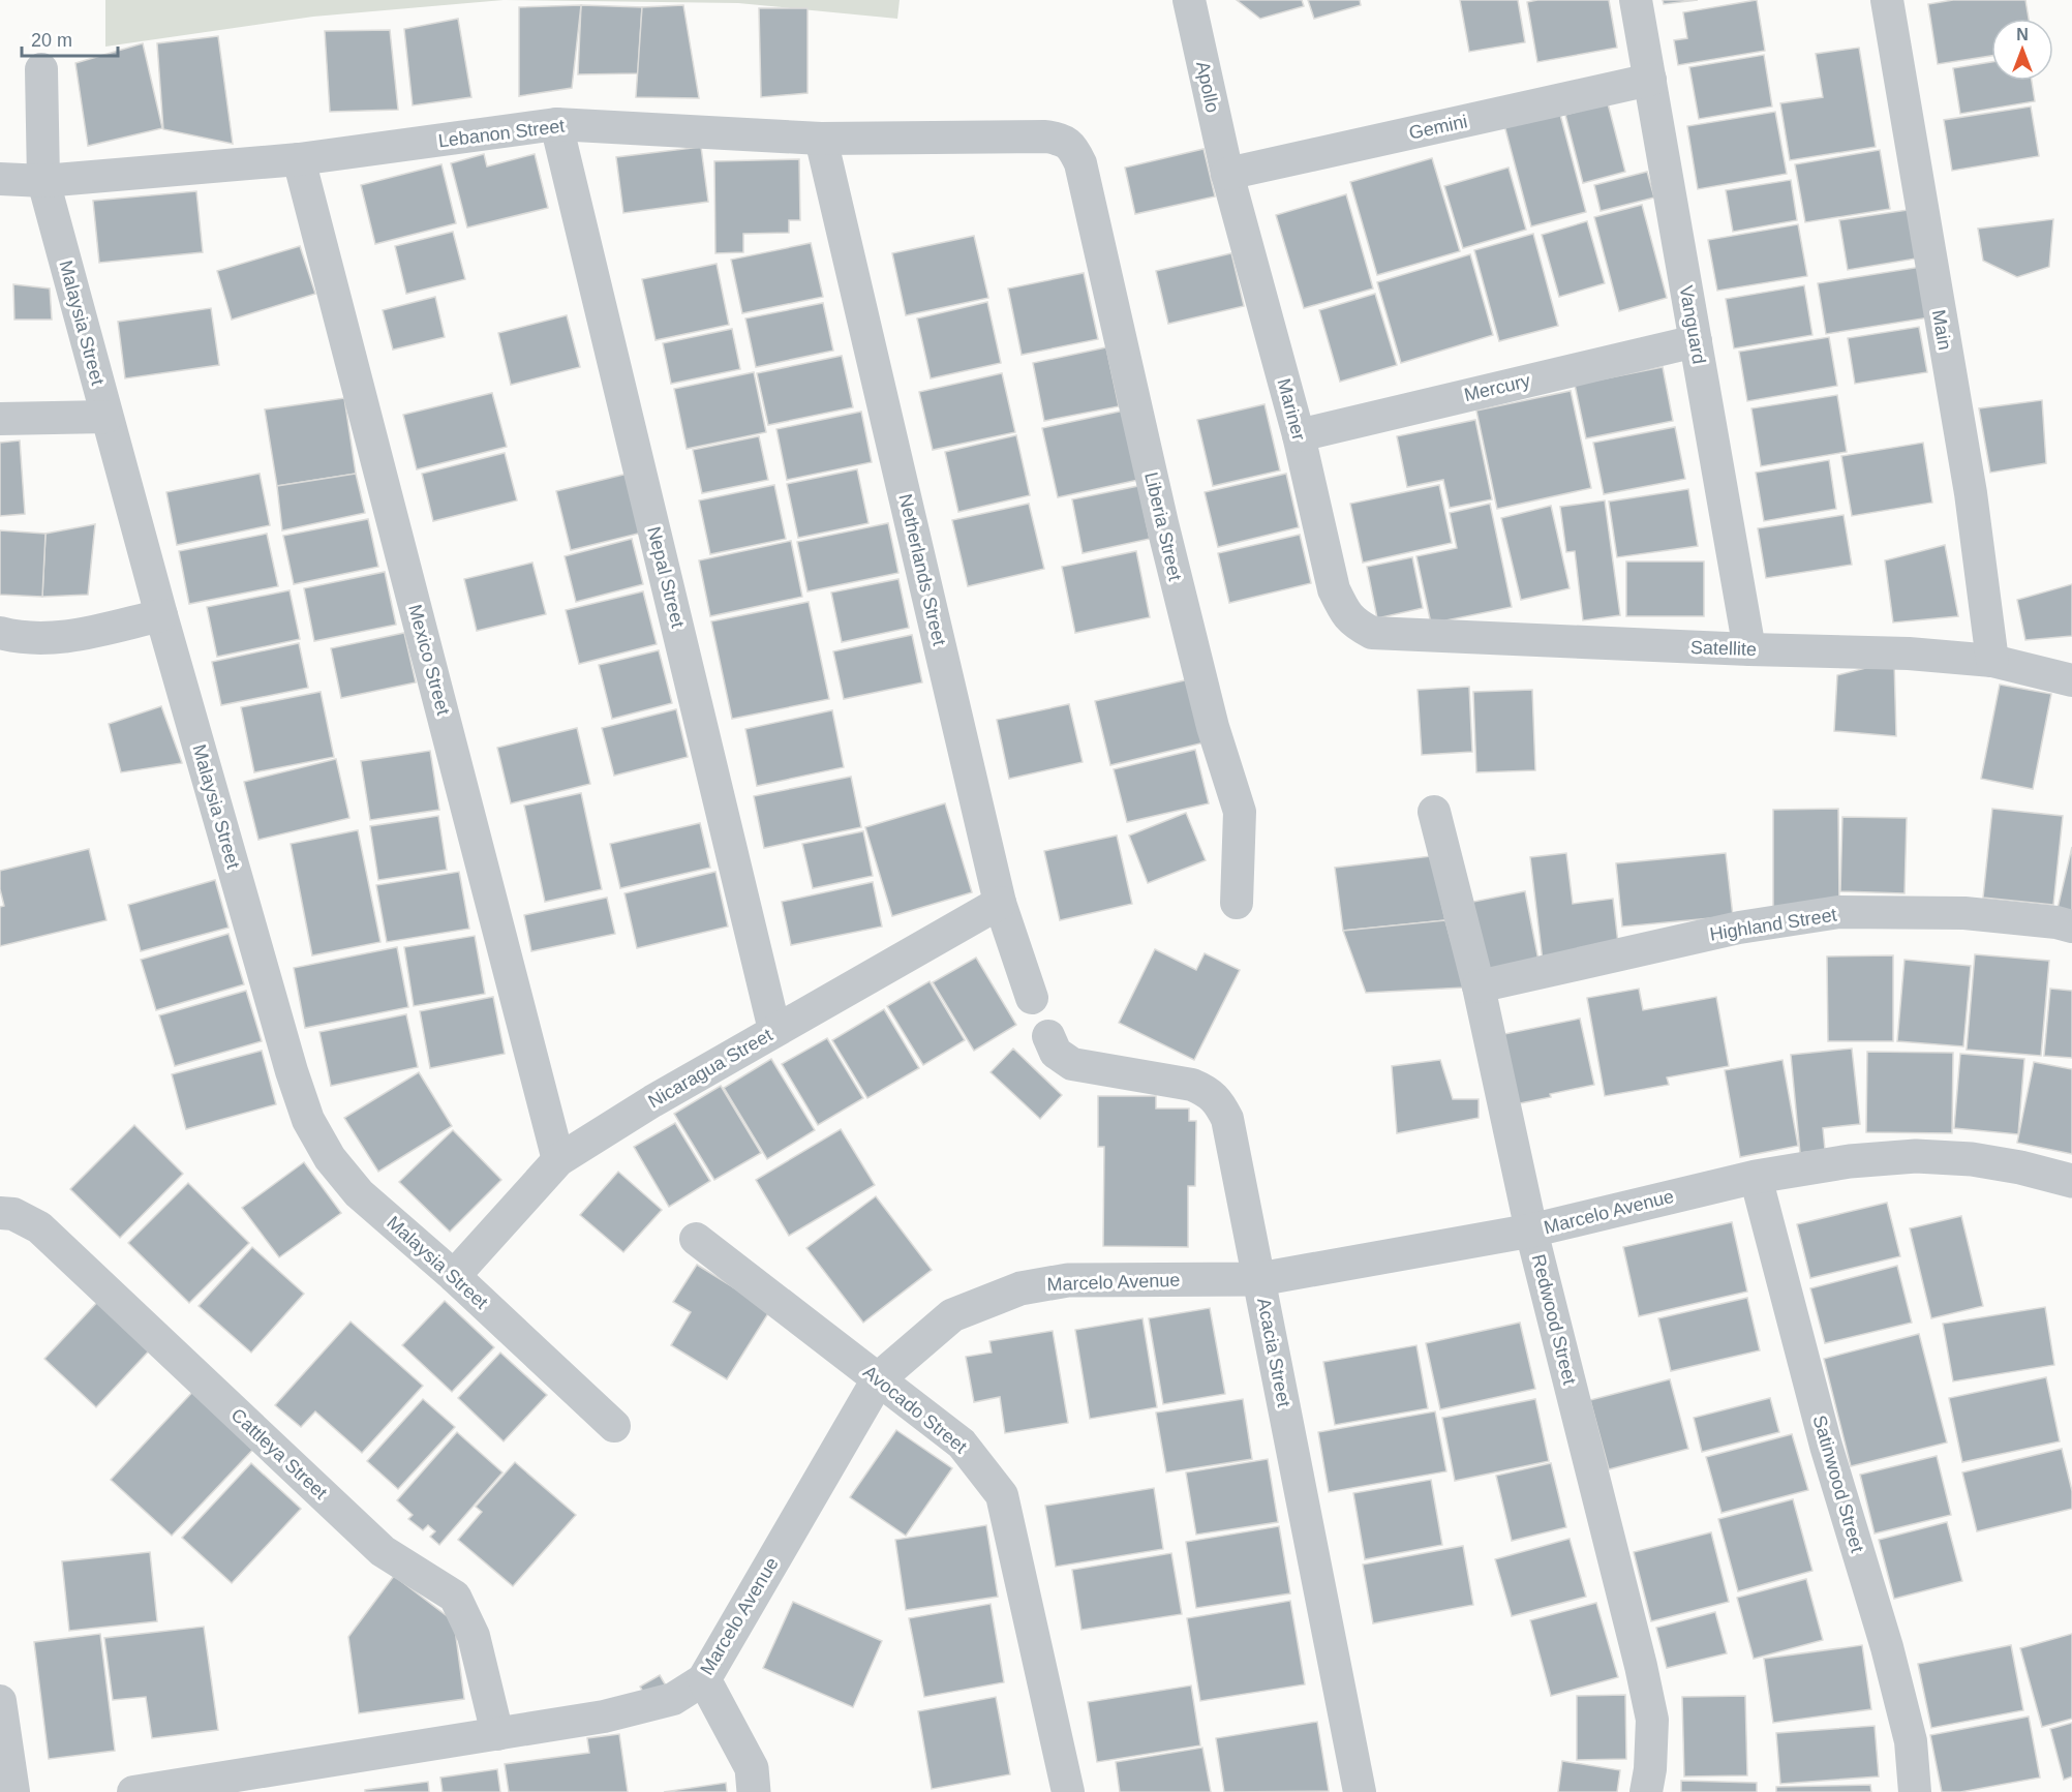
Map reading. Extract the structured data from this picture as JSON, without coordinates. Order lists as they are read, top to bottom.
{
  "streets": {
    "street": [
      "Apollo",
      "Gemini",
      "Lebanon Street",
      "Malaysia Street",
      "Vanguard",
      "Main",
      "Mercury",
      "Mariner",
      "Liberia Street",
      "Netherlands Street",
      "Nepal Street",
      "Satellite",
      "Mexico Street",
      "Highland Street",
      "Nicaragua Street",
      "Marcelo Avenue",
      "Redwood Street",
      "Acacia Street",
      "Avocado Street",
      "Cattleya Street",
      "Satinwood Street"
    ]
  },
  "crossings": [
    ["Apollo", "Gemini"],
    ["Apollo", "Mariner"],
    ["Gemini", "Vanguard"],
    ["Gemini", "Mariner"],
    ["Lebanon Street", "Malaysia Street"],
    ["Lebanon Street", "Liberia Street"],
    ["Lebanon Street", "Netherlands Street"],
    ["Lebanon Street", "Nepal Street"],
    ["Lebanon Street", "Mexico Street"],
    ["Malaysia Street", "Nicaragua Street"],
    ["Vanguard", "Mercury"],
    ["Vanguard", "Satellite"],
    ["Main", "Satellite"],
    ["Mercury", "Mariner"],
    ["Mariner", "Satellite"],
    ["Netherlands Street", "Nicaragua Street"],
    ["Nepal Street", "Nicaragua Street"],
    ["Mexico Street", "Nicaragua Street"],
    ["Highland Street", "Redwood Street"],
    ["Marcelo Avenue", "Redwood Street"],
    ["Marcelo Avenue", "Acacia Street"],
    ["Marcelo Avenue", "Avocado Street"],
    ["Marcelo Avenue", "Cattleya Street"],
    ["Marcelo Avenue", "Satinwood Street"]
  ],
  "scale_bar": "20 m",
  "north": "top"
}
